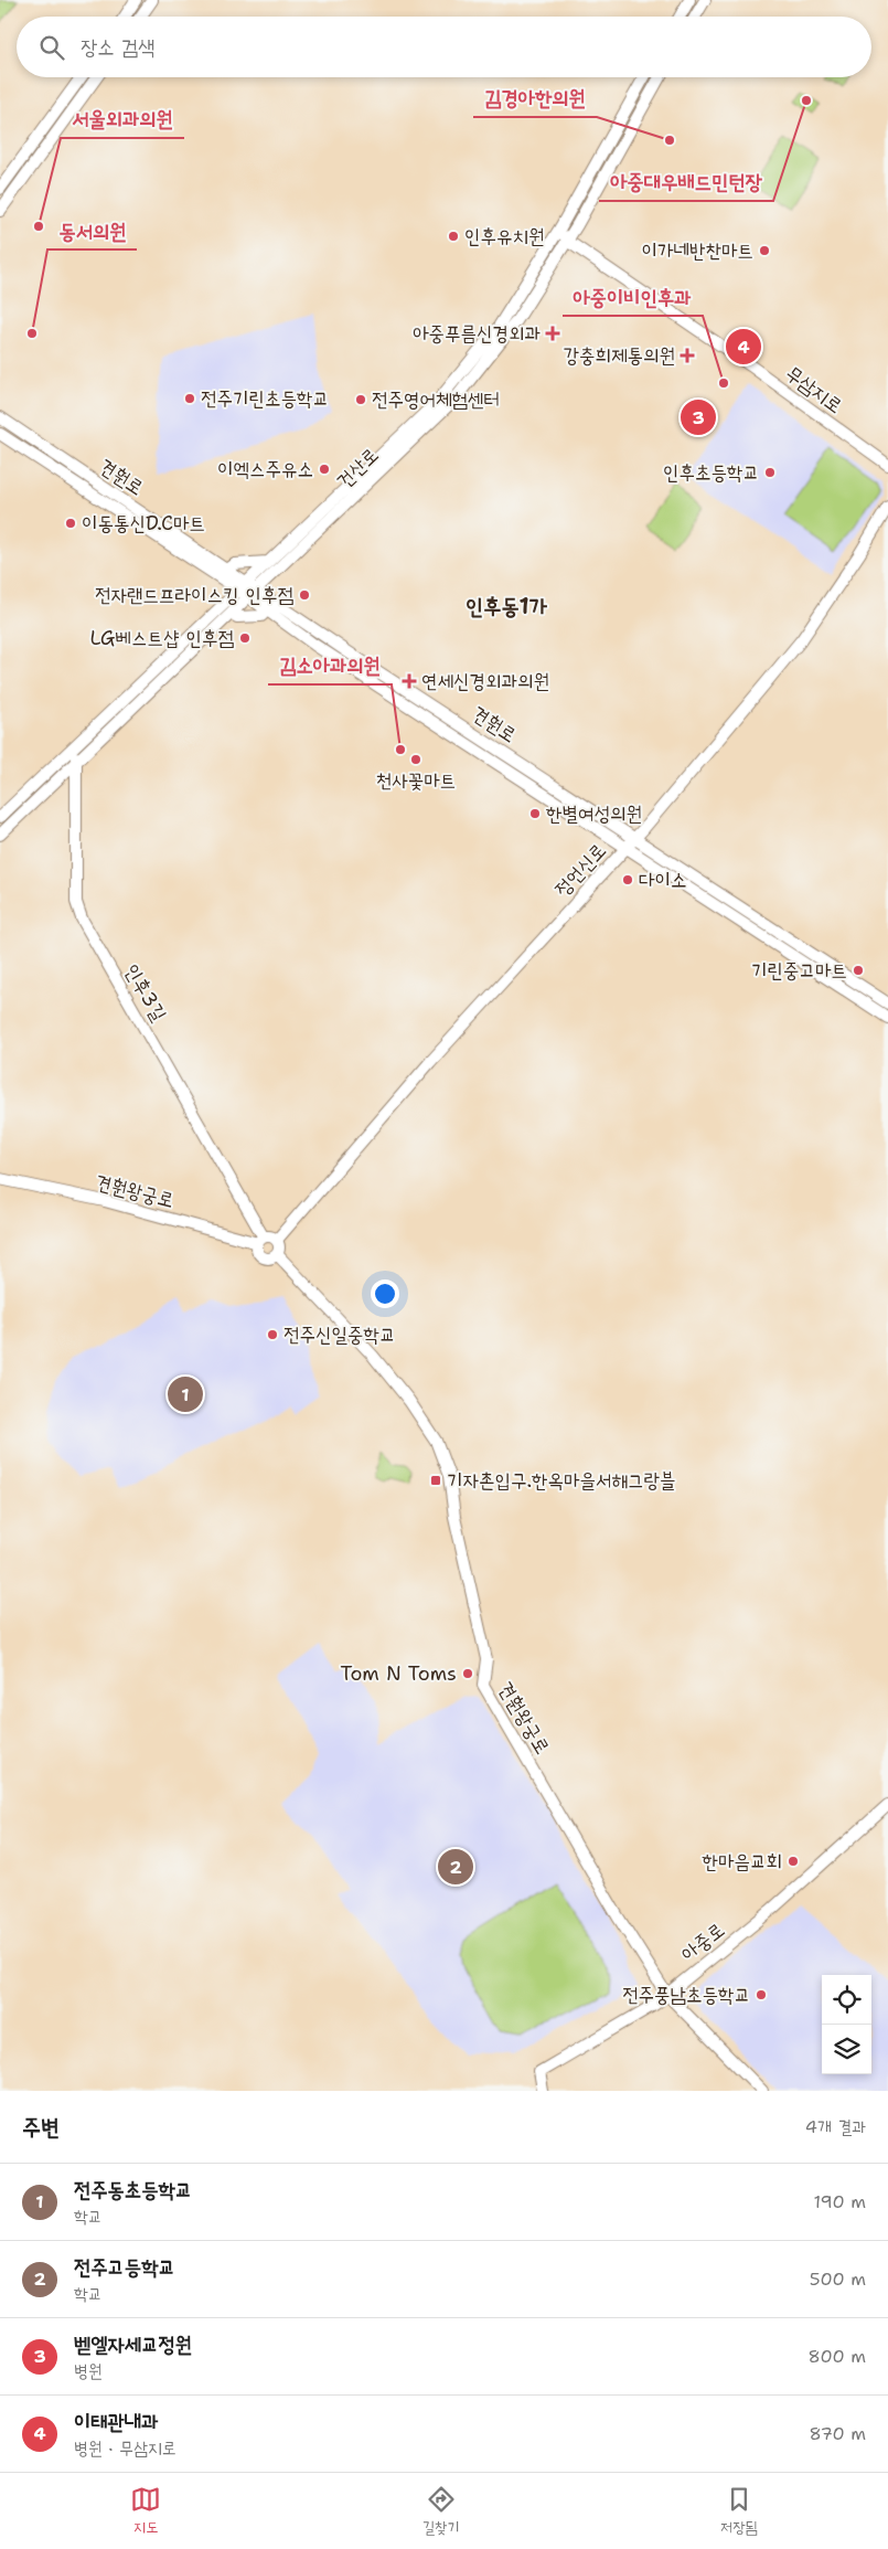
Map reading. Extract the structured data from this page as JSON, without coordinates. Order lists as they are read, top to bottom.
{
  "streets": {
    "street": [
      "무삼지로",
      "건산로",
      "견훤로",
      "정언신로",
      "인후3길",
      "견훤왕궁로",
      "아중로"
    ]
  },
  "crossings": [
    ["무삼지로", "건산로"],
    ["건산로", "견훤로"],
    ["건산로", "인후3길"],
    ["견훤로", "정언신로"],
    ["정언신로", "인후3길"],
    ["정언신로", "견훤왕궁로"],
    ["인후3길", "견훤왕궁로"],
    ["견훤왕궁로", "아중로"]
  ],
  "districts": ["인후동1가"],
  "places": {
    "other": [
      "아중대우배드민턴장",
      "김경아한의원",
      "서울외과의원",
      "인후유치원",
      "이가네반찬마트",
      "동서의원",
      "아중이비인후과",
      "전주기린초등학교",
      "전주영어체험센터",
      "이엑스주유소",
      "인후초등학교",
      "이동통신D.C마트",
      "전자랜드프라이스킹 인후점",
      "LG베스트샵 인후점",
      "김소아과의원",
      "천사꽃마트",
      "한별여성의원",
      "다이소",
      "기린중고마트",
      "전주신일중학교",
      "Tom N Toms",
      "한마음교회",
      "전주풍남초등학교"
    ],
    "health": ["아중푸름신경외과", "강충희제통의원", "연세신경외과의원"],
    "transit": ["기자촌입구.한옥마을서해그랑블"]
  },
  "page": {
    "search": "장소 검색",
    "pins": [
      "4",
      "3",
      "1",
      "2"
    ],
    "heading": ["주변", "4개 결과"],
    "list": [
      {
        "mark": "1",
        "name": "전주동초등학교",
        "note": "학교",
        "value": "190 m"
      },
      {
        "mark": "2",
        "name": "전주고등학교",
        "note": "학교",
        "value": "500 m"
      },
      {
        "mark": "3",
        "name": "벧엘자세교정원",
        "note": "병원",
        "value": "800 m"
      },
      {
        "mark": "4",
        "name": "이태관내과",
        "note": "병원 · 무삼지로",
        "value": "870 m"
      }
    ],
    "nav": ["지도", "길찾기", "저장됨"]
  }
}
